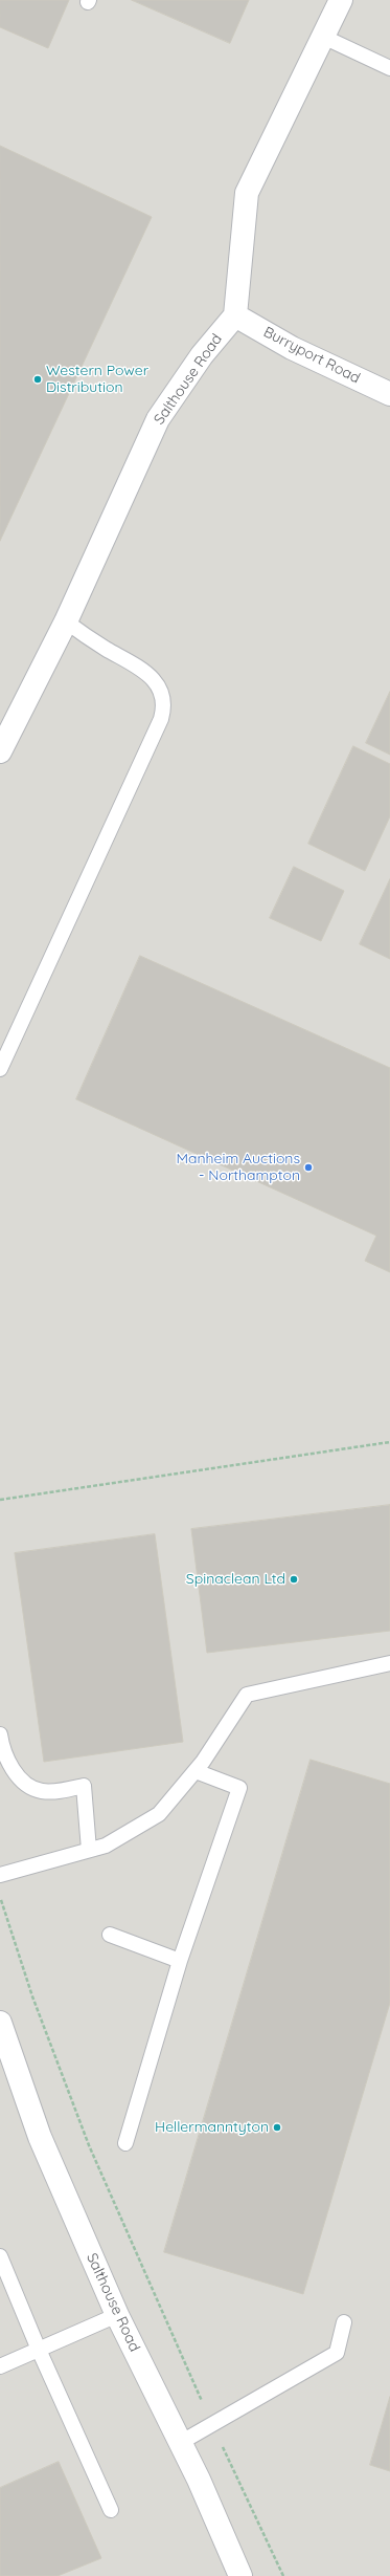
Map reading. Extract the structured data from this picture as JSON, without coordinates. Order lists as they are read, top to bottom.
{
  "streets": {
    "street": ["Burryport Road", "Salthouse Road"]
  },
  "crossings": [
    ["Burryport Road", "Salthouse Road"]
  ],
  "places": [
    "Western Power Distribution",
    "Manheim Auctions - Northampton",
    "Spinaclean Ltd",
    "Hellermanntyton"
  ]
}
